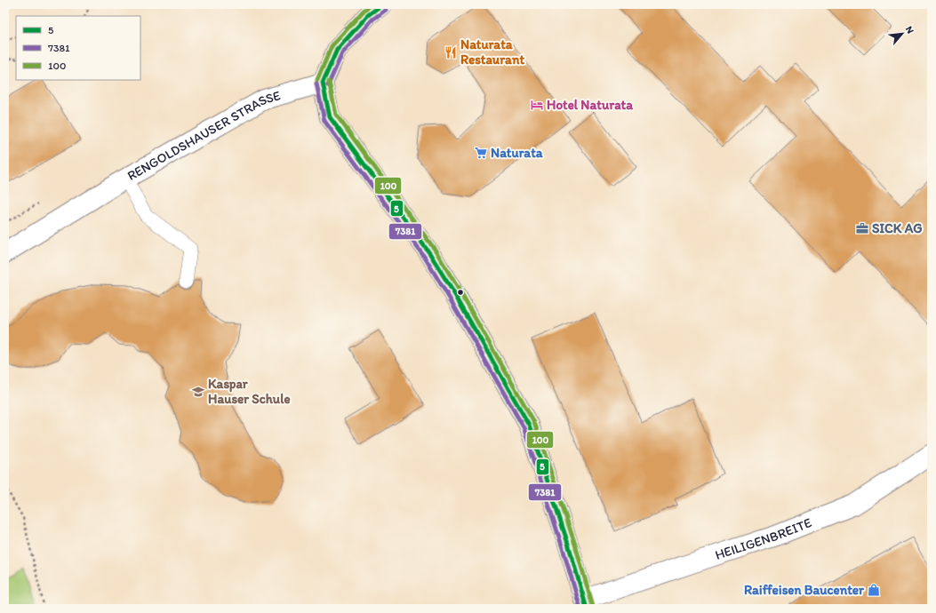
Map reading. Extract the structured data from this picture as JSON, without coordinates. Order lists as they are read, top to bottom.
{
  "streets": {
    "street": ["RENGOLDSHAUSER STRASSE", "HEILIGENBREITE"]
  },
  "places": {
    "restaurant": ["Naturata Restaurant"],
    "hotel": ["Hotel Naturata"],
    "supermarket": ["Naturata"],
    "office": ["SICK AG"],
    "school or university": ["Kaspar Hauser Schule"],
    "shop": ["Raiffeisen Baucenter"]
  },
  "lines": ["transit line 5", "transit line 100", "transit line 7381"],
  "legend": ["5", "7381", "100"],
  "north": "top right"
}
